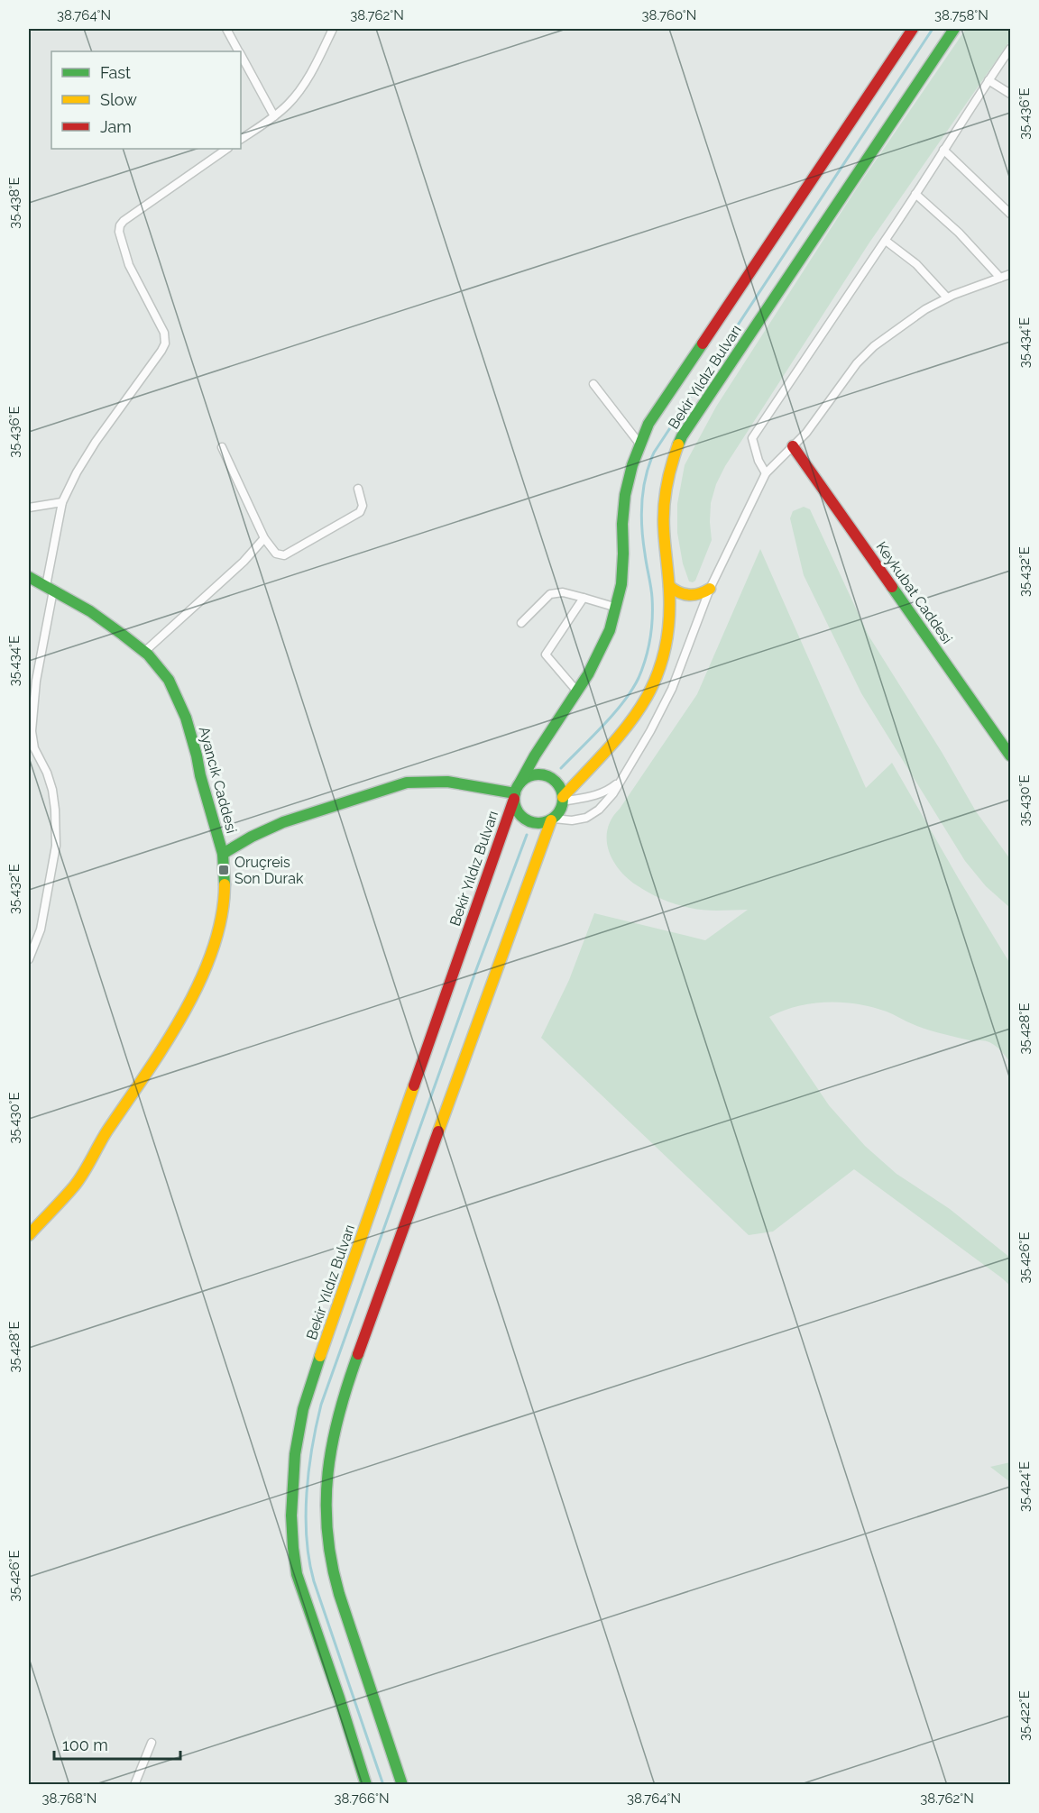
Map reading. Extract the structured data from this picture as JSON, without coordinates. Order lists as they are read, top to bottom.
{
  "streets": {
    "main road": ["Bekir Yıldız Bulvarı", "Keykubat Caddesi", "Ayancık Caddesi"]
  },
  "places": {
    "transit": ["Oruçreis Son Durak"]
  },
  "legend": ["Fast", "Slow", "Jam"],
  "scale_bar": "100 m",
  "coordinates": [
    "38.764°N",
    "38.762°N",
    "38.760°N",
    "38.758°N",
    "35.436°E",
    "35.438°E",
    "35.434°E",
    "35.432°E",
    "35.430°E",
    "35.428°E",
    "35.426°E",
    "35.424°E",
    "35.422°E",
    "38.768°N",
    "38.766°N"
  ]
}
